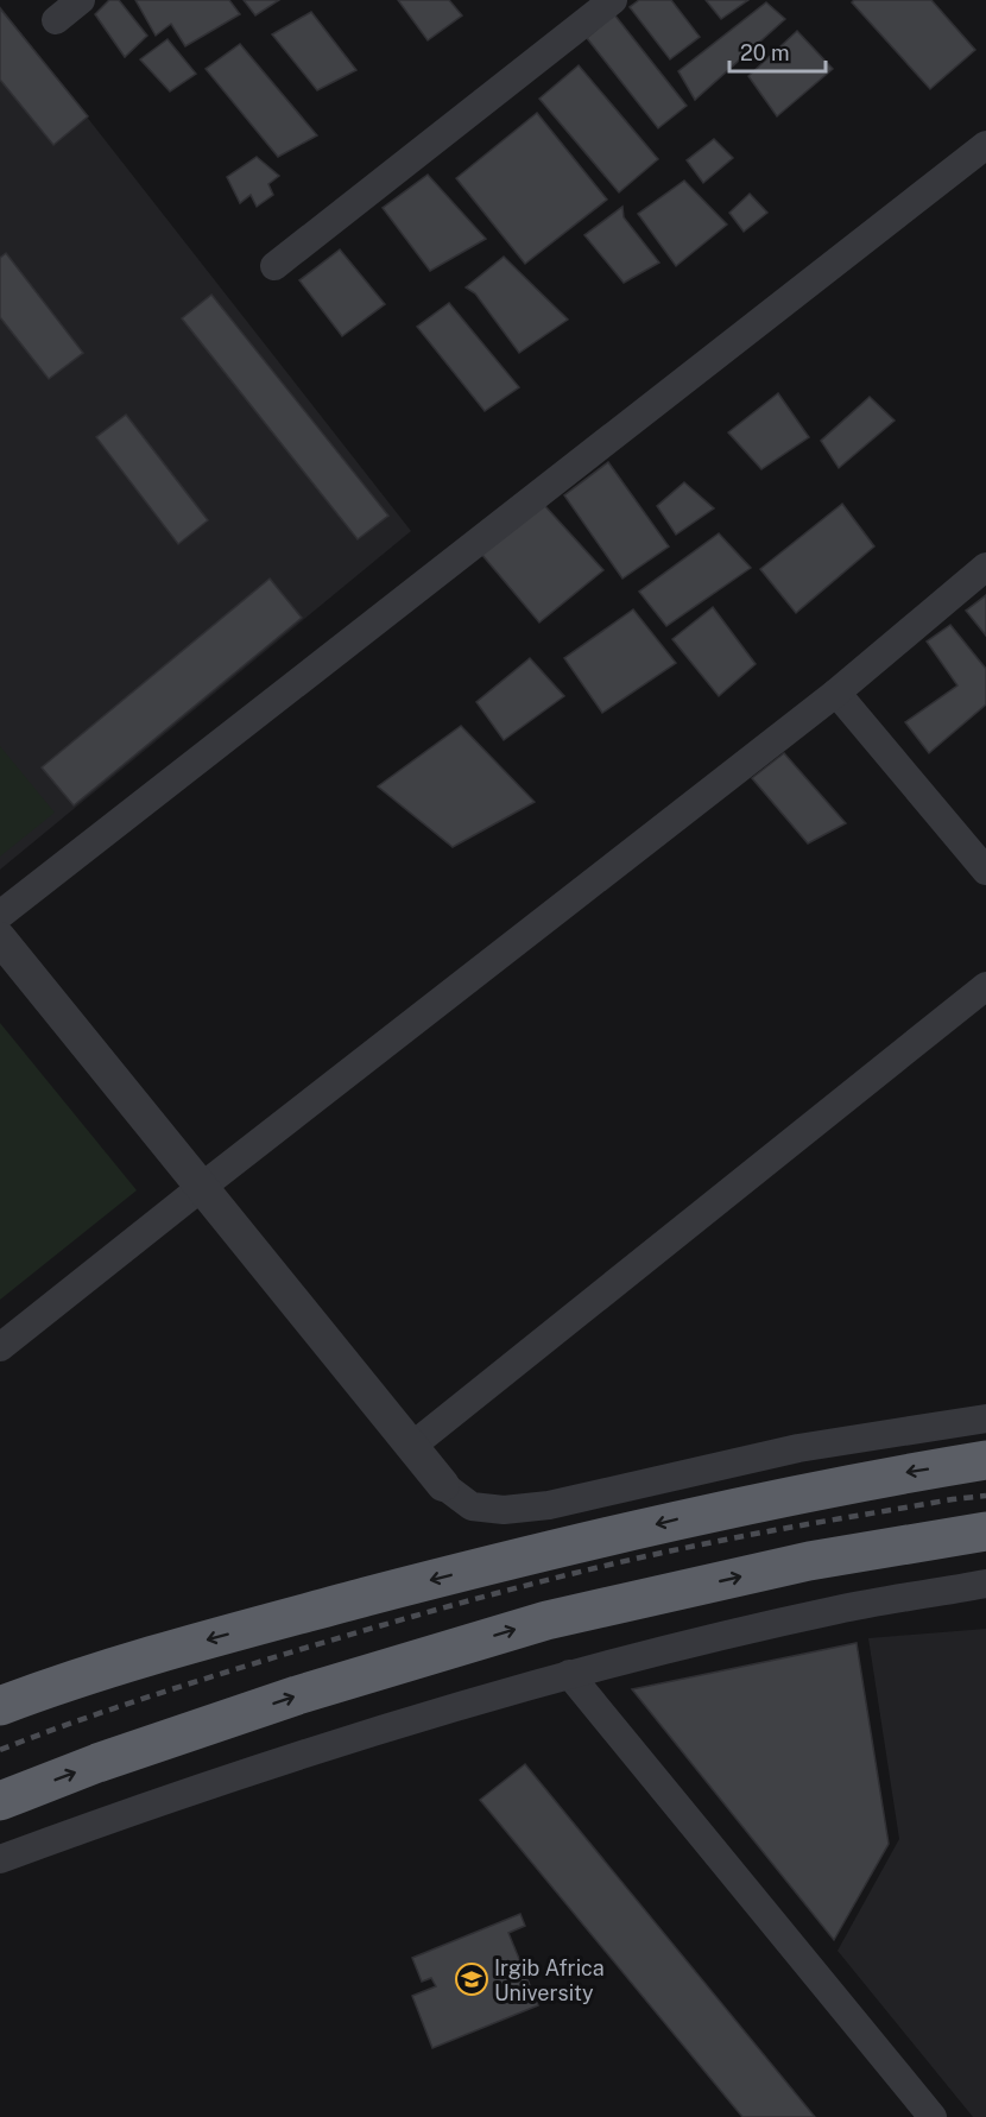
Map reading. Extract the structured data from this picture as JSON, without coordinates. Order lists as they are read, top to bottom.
{
  "places": {
    "school or university": ["Irgib Africa University"]
  },
  "scale_bar": "20 m"
}
